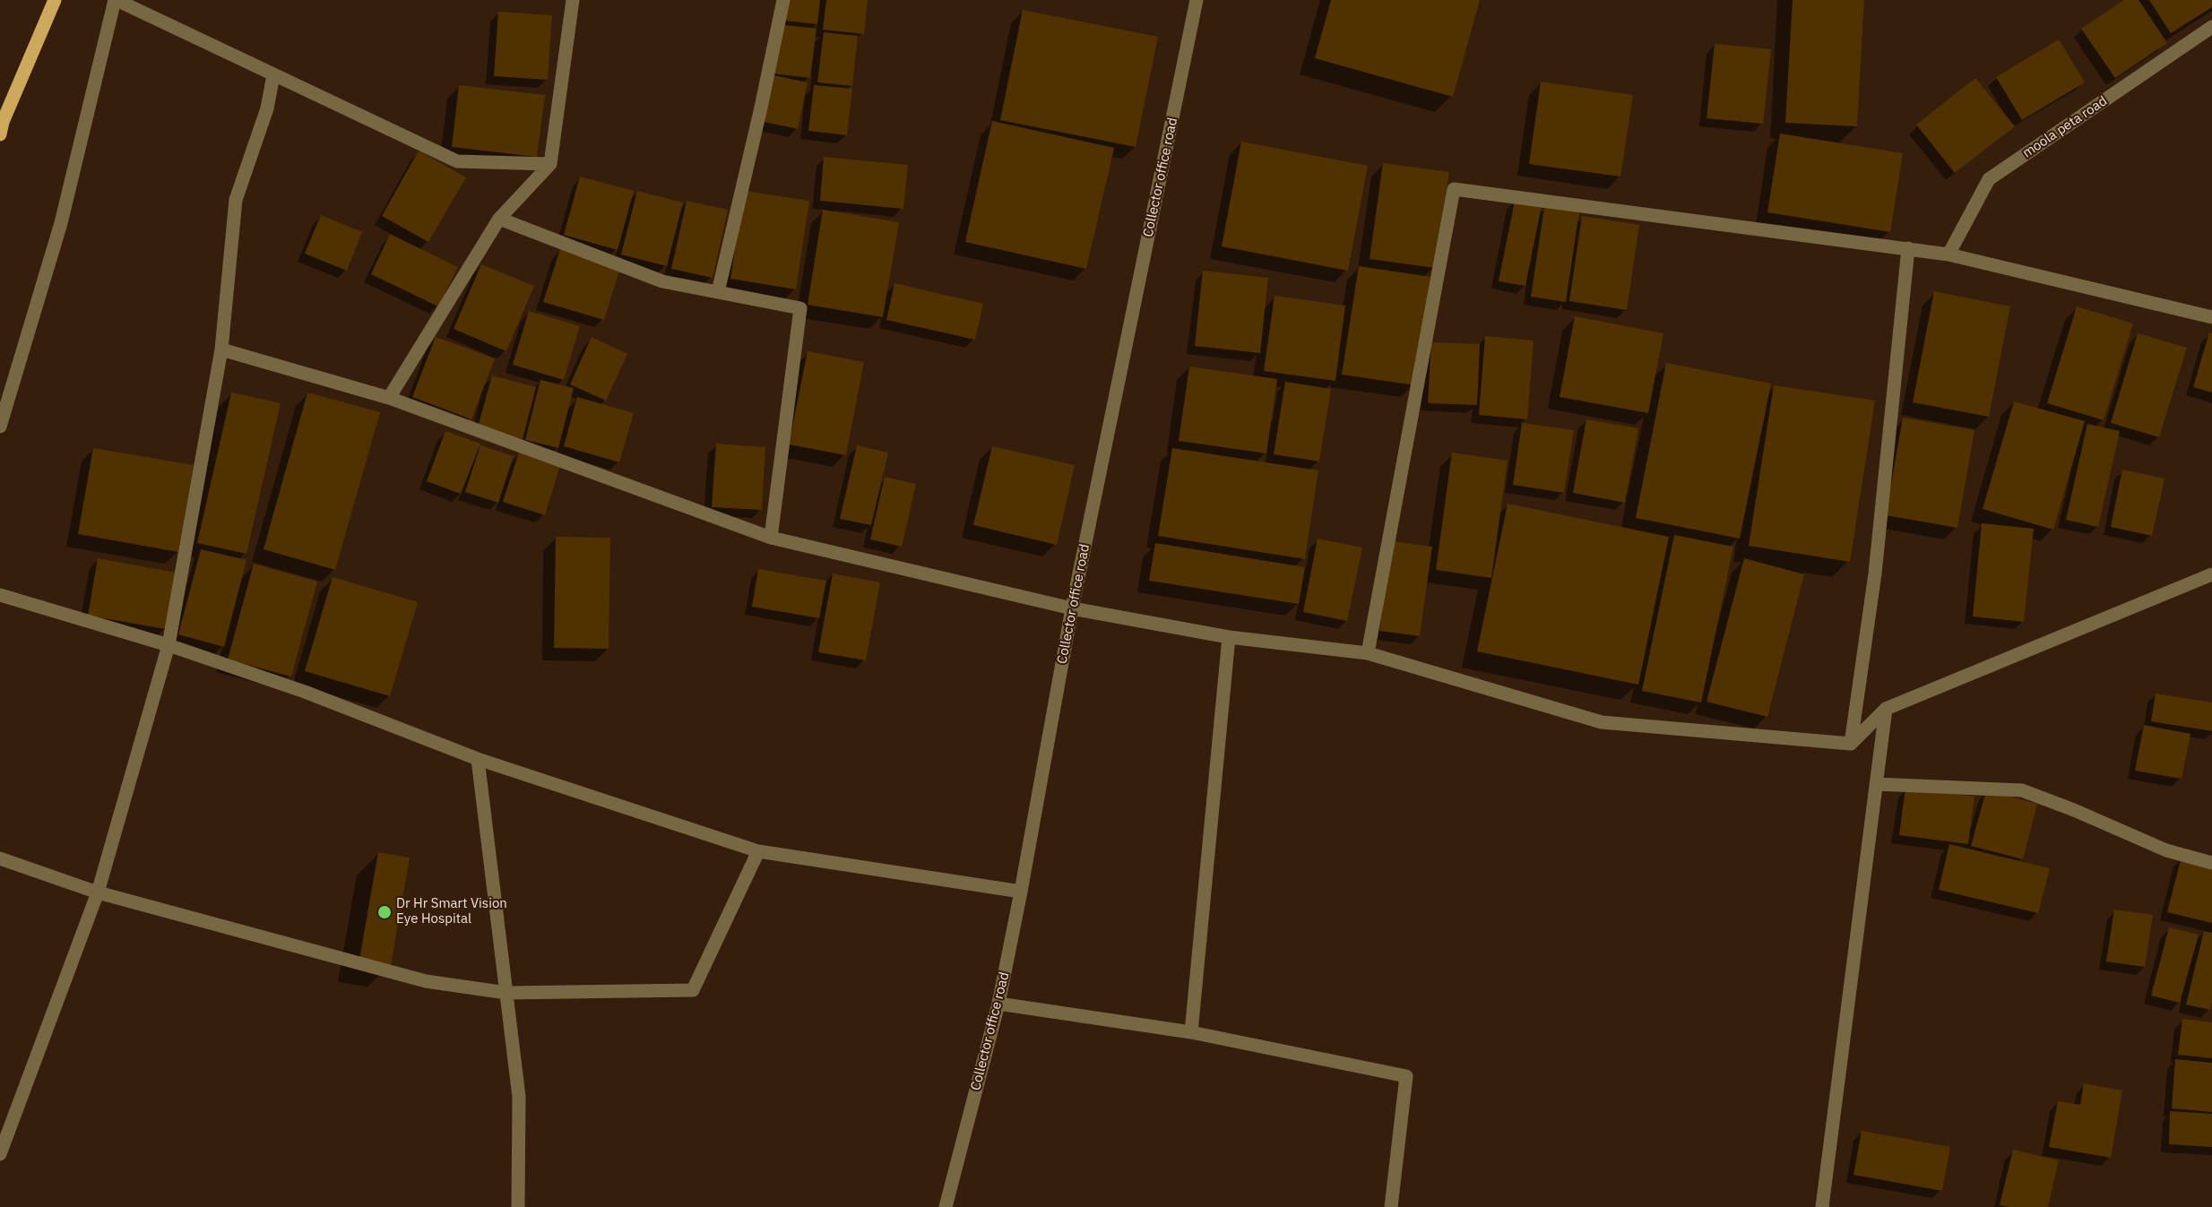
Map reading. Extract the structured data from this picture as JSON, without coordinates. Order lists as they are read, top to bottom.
{
  "streets": {
    "street": ["moola peta road", "Collector office road"]
  },
  "places": ["Dr Hr Smart Vision Eye Hospital"]
}
